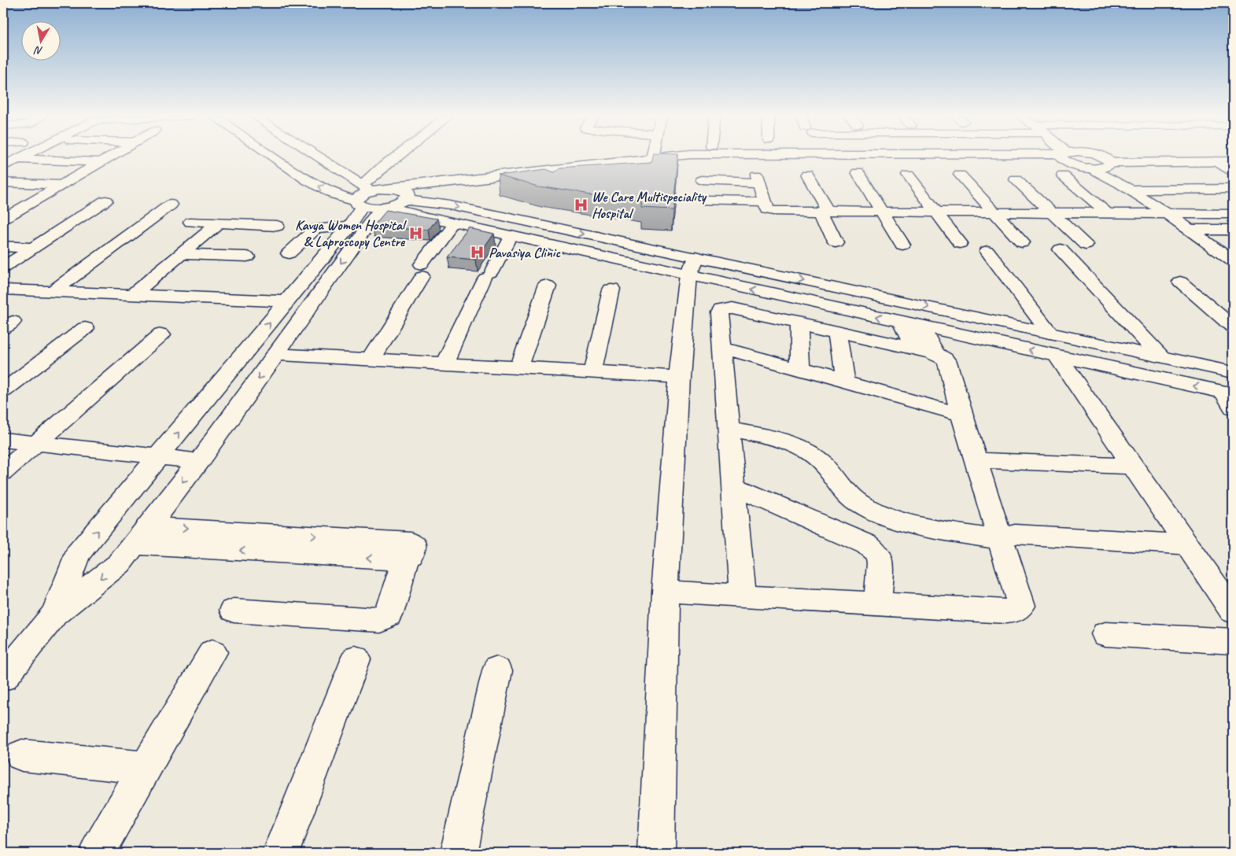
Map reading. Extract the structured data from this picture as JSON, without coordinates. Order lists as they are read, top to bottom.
{
  "places": {
    "hospital": ["We Care Multispeciality Hospital", "Kavya Women Hospital & Laproscopy Centre", "Pavasiya Clinic"]
  },
  "north": "bottom"
}
